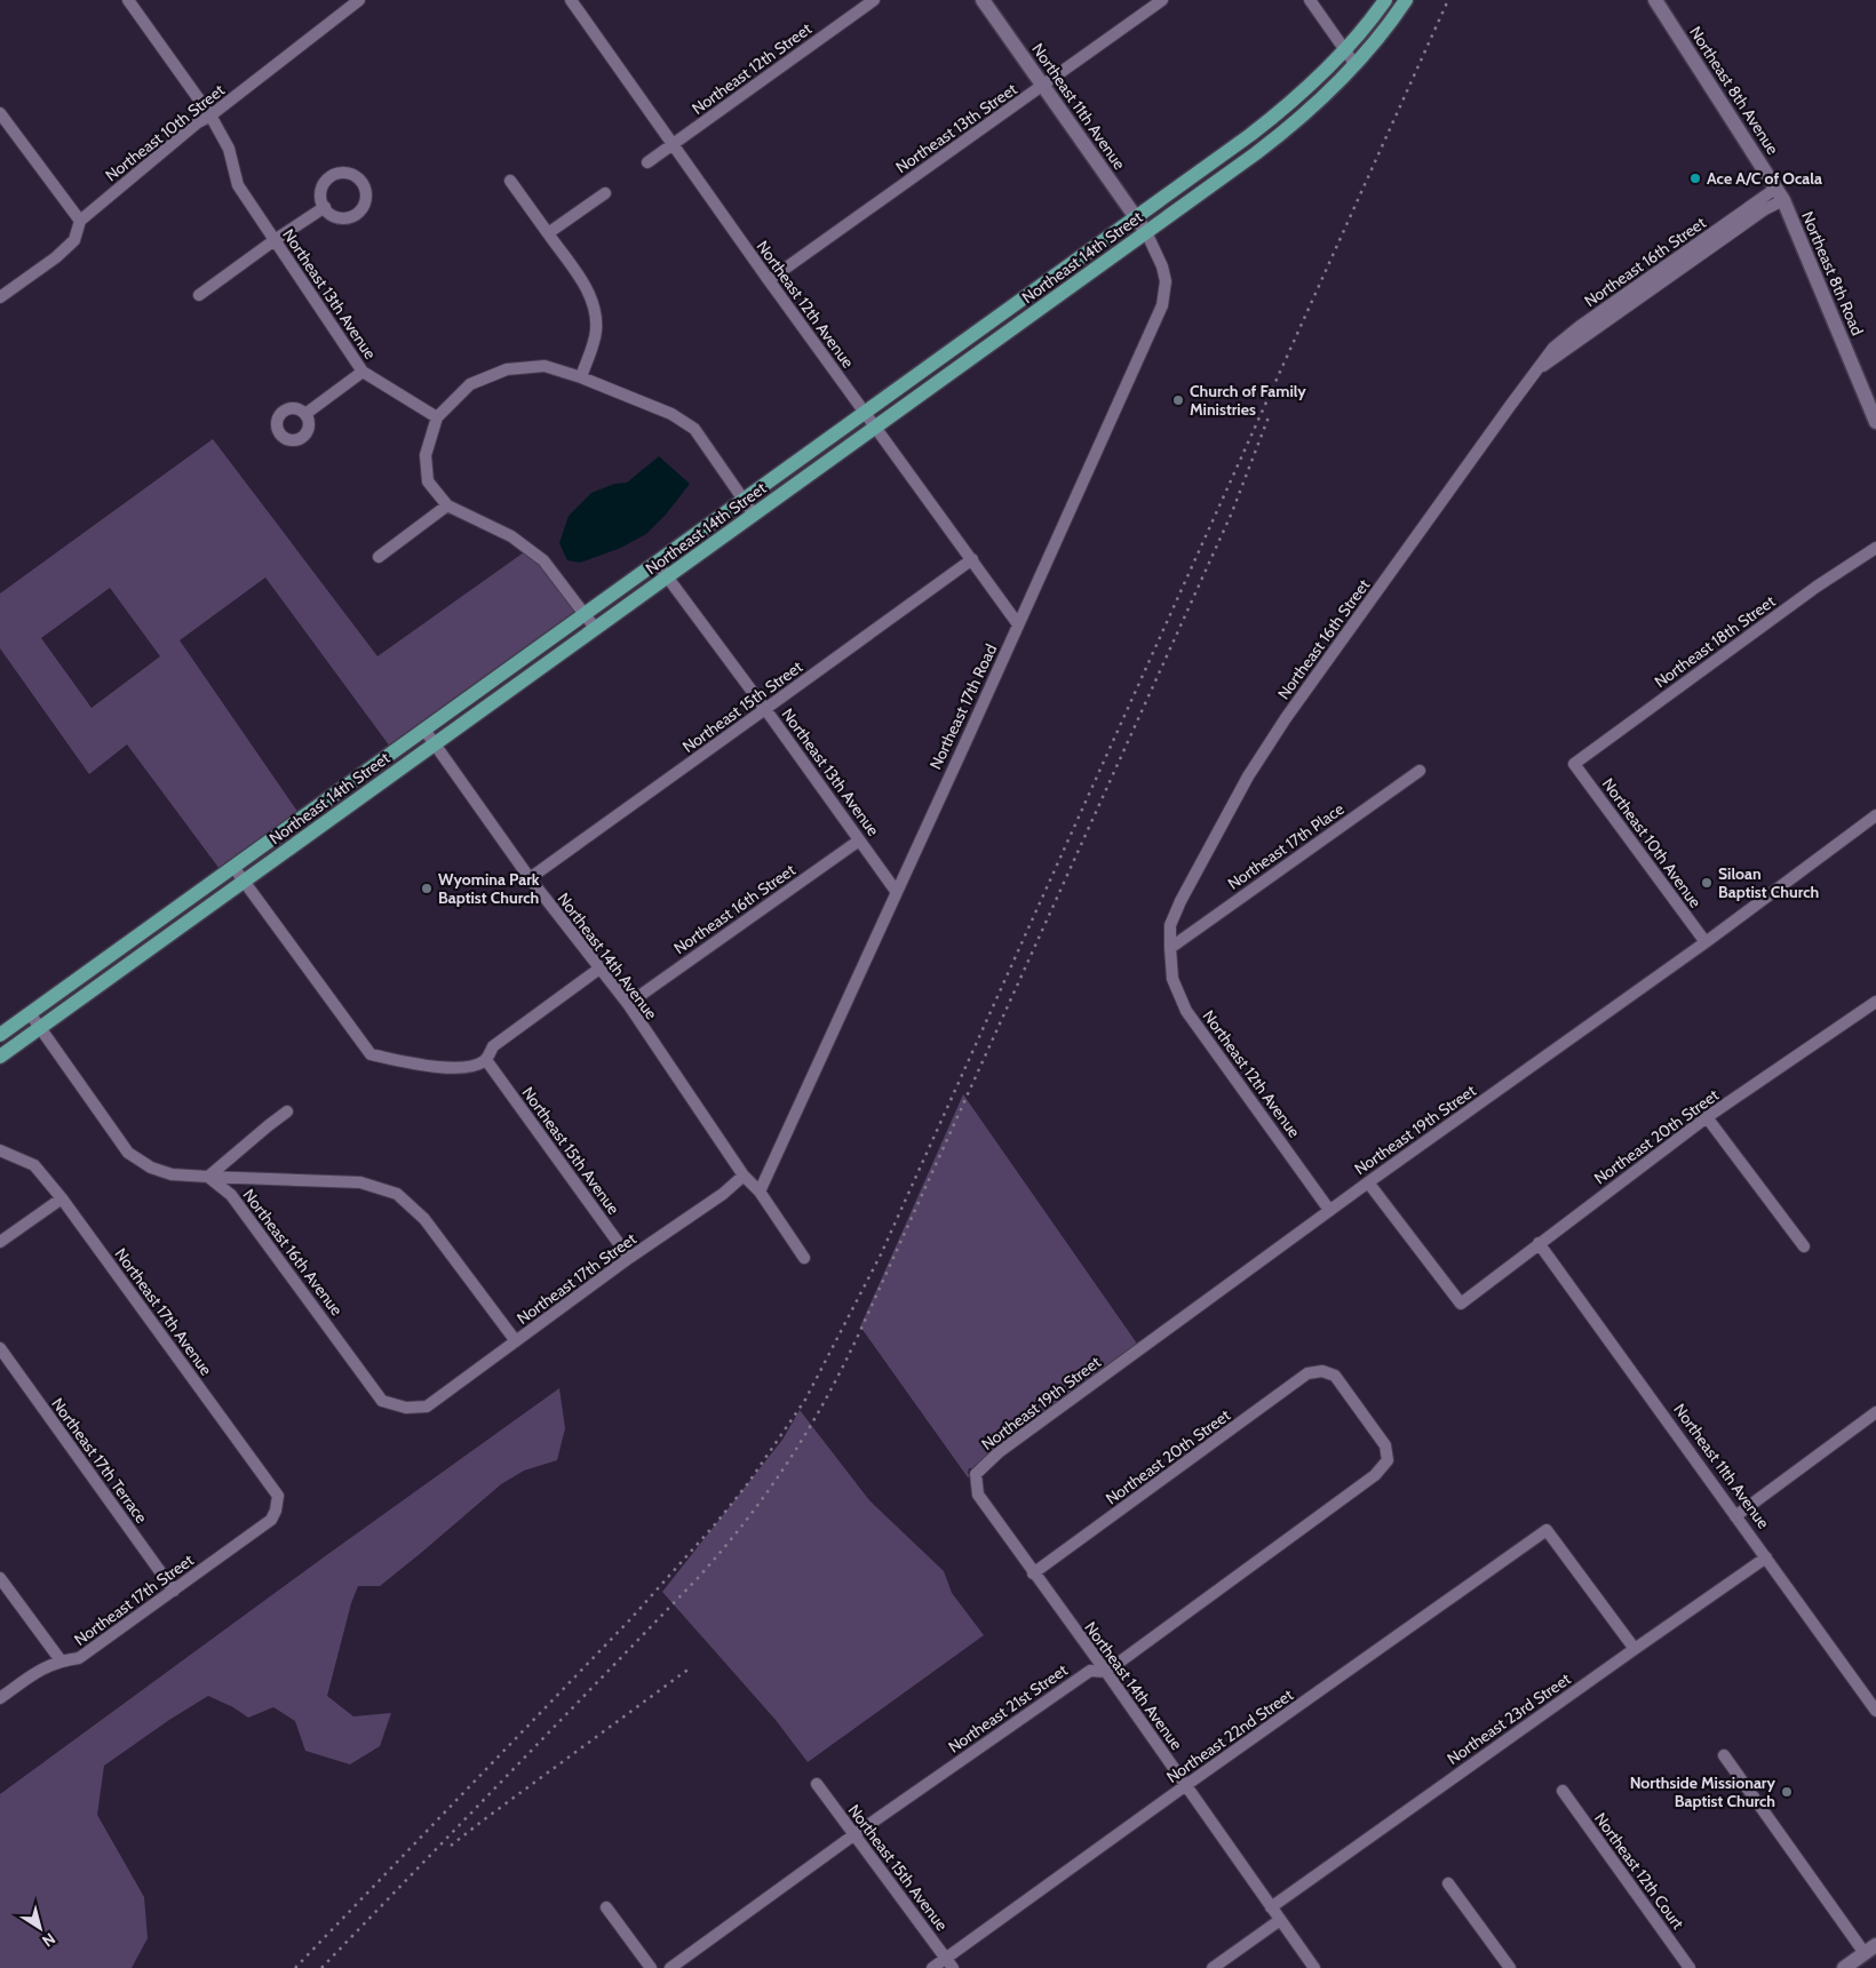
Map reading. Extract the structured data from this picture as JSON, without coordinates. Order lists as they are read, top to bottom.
{
  "streets": {
    "main road": [
      "Northeast 8th Avenue",
      "Northeast 11th Avenue",
      "Northeast 14th Street",
      "Northeast 8th Road"
    ],
    "street": [
      "Northeast 12th Street",
      "Northeast 13th Street",
      "Northeast 10th Street",
      "Northeast 16th Street",
      "Northeast 13th Avenue",
      "Northeast 12th Avenue",
      "Northeast 18th Street",
      "Northeast 15th Street",
      "Northeast 17th Road",
      "Northeast 10th Avenue",
      "Northeast 17th Place",
      "Northeast 14th Avenue",
      "Northeast 19th Street",
      "Northeast 20th Street",
      "Northeast 15th Avenue",
      "Northeast 16th Avenue",
      "Northeast 17th Street",
      "Northeast 17th Avenue",
      "Northeast 17th Terrace",
      "Northeast 21st Street",
      "Northeast 23rd Street",
      "Northeast 22nd Street",
      "Northeast 12th Court"
    ]
  },
  "crossings": [
    ["Northeast 12th Street", "Northeast 12th Avenue"],
    ["Northeast 8th Avenue", "Northeast 16th Street"],
    ["Northeast 8th Avenue", "Northeast 8th Road"],
    ["Northeast 11th Avenue", "Northeast 13th Street"],
    ["Northeast 11th Avenue", "Northeast 14th Street"],
    ["Northeast 11th Avenue", "Northeast 17th Road"],
    ["Northeast 11th Avenue", "Northeast 20th Street"],
    ["Northeast 11th Avenue", "Northeast 23rd Street"],
    ["Northeast 13th Street", "Northeast 12th Avenue"],
    ["Northeast 10th Street", "Northeast 13th Avenue"],
    ["Northeast 14th Street", "Northeast 13th Avenue"],
    ["Northeast 14th Street", "Northeast 12th Avenue"],
    ["Northeast 14th Street", "Northeast 17th Road"],
    ["Northeast 14th Street", "Northeast 14th Avenue"],
    ["Northeast 16th Street", "Northeast 8th Road"],
    ["Northeast 16th Street", "Northeast 13th Avenue"],
    ["Northeast 16th Street", "Northeast 12th Avenue"],
    ["Northeast 16th Street", "Northeast 17th Place"],
    ["Northeast 16th Street", "Northeast 14th Avenue"],
    ["Northeast 13th Avenue", "Northeast 15th Street"],
    ["Northeast 13th Avenue", "Northeast 17th Road"],
    ["Northeast 12th Avenue", "Northeast 15th Street"],
    ["Northeast 12th Avenue", "Northeast 17th Road"],
    ["Northeast 12th Avenue", "Northeast 17th Place"],
    ["Northeast 12th Avenue", "Northeast 19th Street"],
    ["Northeast 18th Street", "Northeast 10th Avenue"],
    ["Northeast 15th Street", "Northeast 14th Avenue"],
    ["Northeast 10th Avenue", "Northeast 19th Street"],
    ["Northeast 14th Avenue", "Northeast 19th Street"],
    ["Northeast 14th Avenue", "Northeast 20th Street"],
    ["Northeast 14th Avenue", "Northeast 17th Street"],
    ["Northeast 14th Avenue", "Northeast 21st Street"],
    ["Northeast 14th Avenue", "Northeast 23rd Street"],
    ["Northeast 14th Avenue", "Northeast 22nd Street"],
    ["Northeast 19th Street", "Northeast 20th Street"],
    ["Northeast 20th Street", "Northeast 21st Street"],
    ["Northeast 15th Avenue", "Northeast 17th Street"],
    ["Northeast 15th Avenue", "Northeast 21st Street"],
    ["Northeast 15th Avenue", "Northeast 22nd Street"],
    ["Northeast 16th Avenue", "Northeast 17th Street"],
    ["Northeast 17th Street", "Northeast 17th Avenue"],
    ["Northeast 17th Street", "Northeast 17th Terrace"],
    ["Northeast 23rd Street", "Northeast 22nd Street"]
  ],
  "places": [
    "Ace A/C of Ocala",
    "Church of Family Ministries",
    "Siloan Baptist Church",
    "Wyomina Park Baptist Church",
    "Northside Missionary Baptist Church"
  ],
  "north": "bottom right"
}
